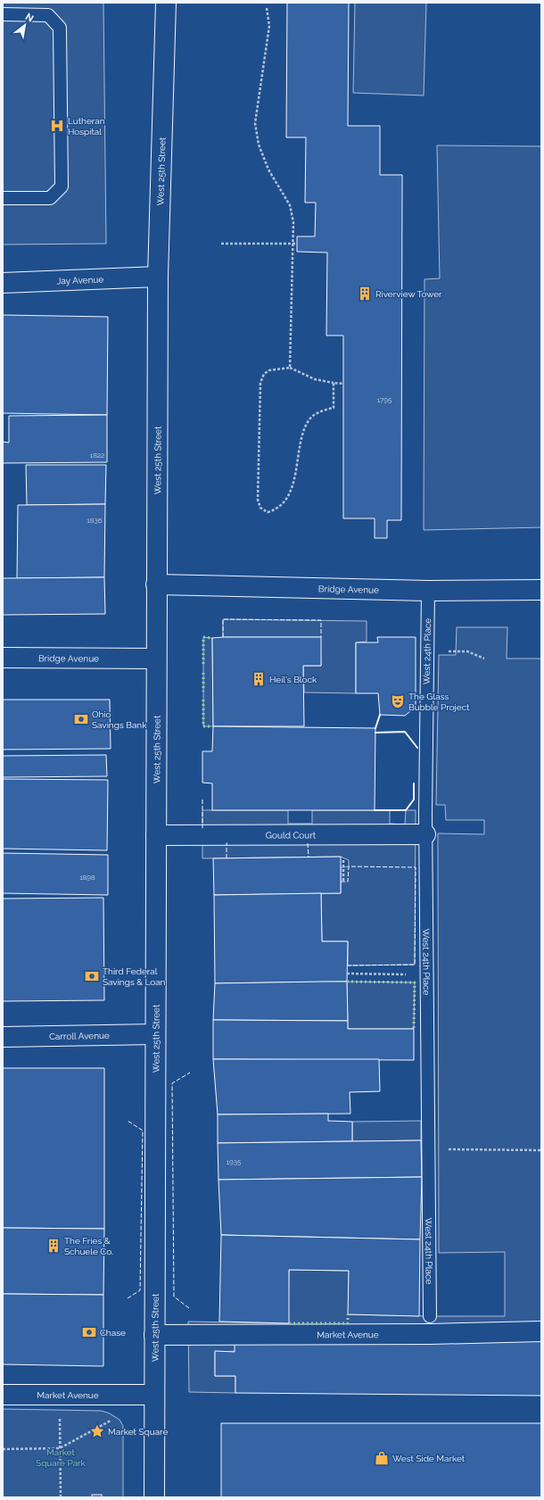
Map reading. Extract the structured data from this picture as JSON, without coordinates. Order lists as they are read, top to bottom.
{
  "streets": {
    "street": [
      "West 25th Street",
      "Jay Avenue",
      "Bridge Avenue",
      "Gould Court",
      "Carroll Avenue",
      "Market Avenue"
    ],
    "lane": ["West 24th Place"]
  },
  "crossings": [
    ["West 25th Street", "Jay Avenue"],
    ["West 25th Street", "Bridge Avenue"],
    ["West 25th Street", "Gould Court"],
    ["West 25th Street", "Carroll Avenue"],
    ["West 25th Street", "Market Avenue"],
    ["Bridge Avenue", "West 24th Place"],
    ["West 24th Place", "Gould Court"],
    ["West 24th Place", "Market Avenue"]
  ],
  "parks": ["Market Square Park"],
  "places": {
    "hospital": ["Lutheran Hospital"],
    "building": ["Riverview Tower", "Heil's Block", "The Fries & Schuele Co."],
    "theatre": ["The Glass Bubble Project"],
    "bank": ["Ohio Savings Bank", "Third Federal Savings & Loan", "Chase"],
    "place": ["Market Square"],
    "shop": ["West Side Market"]
  },
  "house_numbers": [
    "1795",
    "1822",
    "1836",
    "1898",
    "1935"
  ],
  "north": "top right"
}
